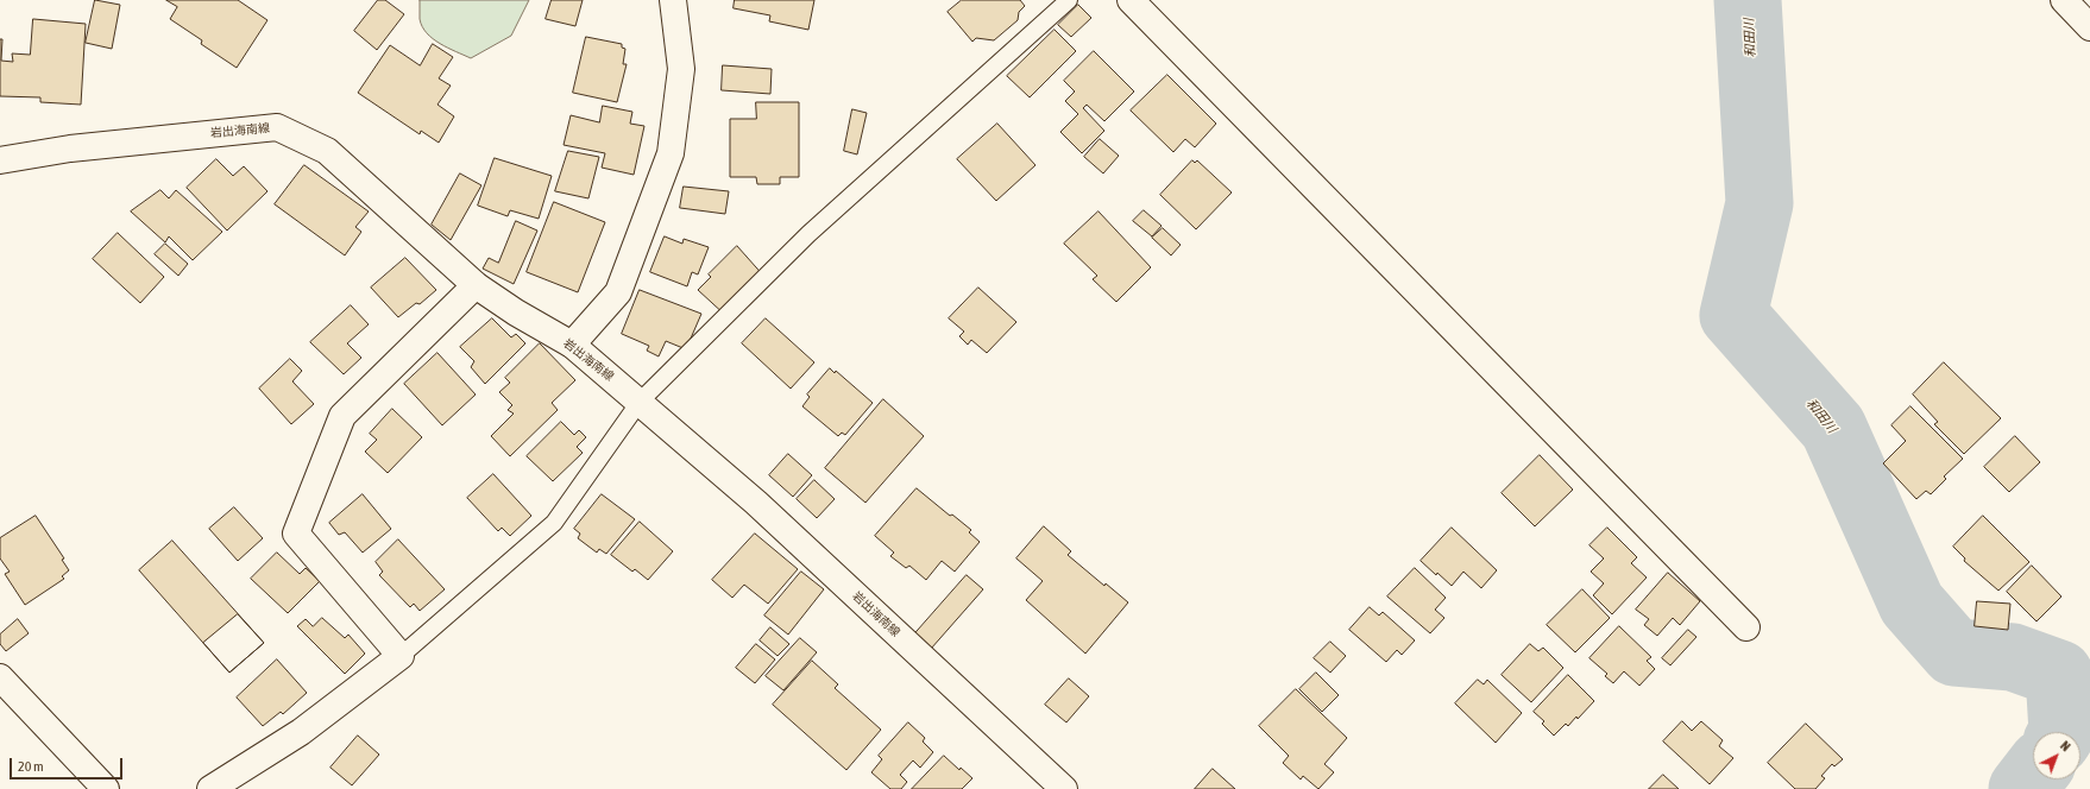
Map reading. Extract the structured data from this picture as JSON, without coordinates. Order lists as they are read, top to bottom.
{
  "streets": {
    "street": ["岩出海南線"]
  },
  "water": ["和田川"],
  "scale_bar": "20 m",
  "north": "top right"
}
